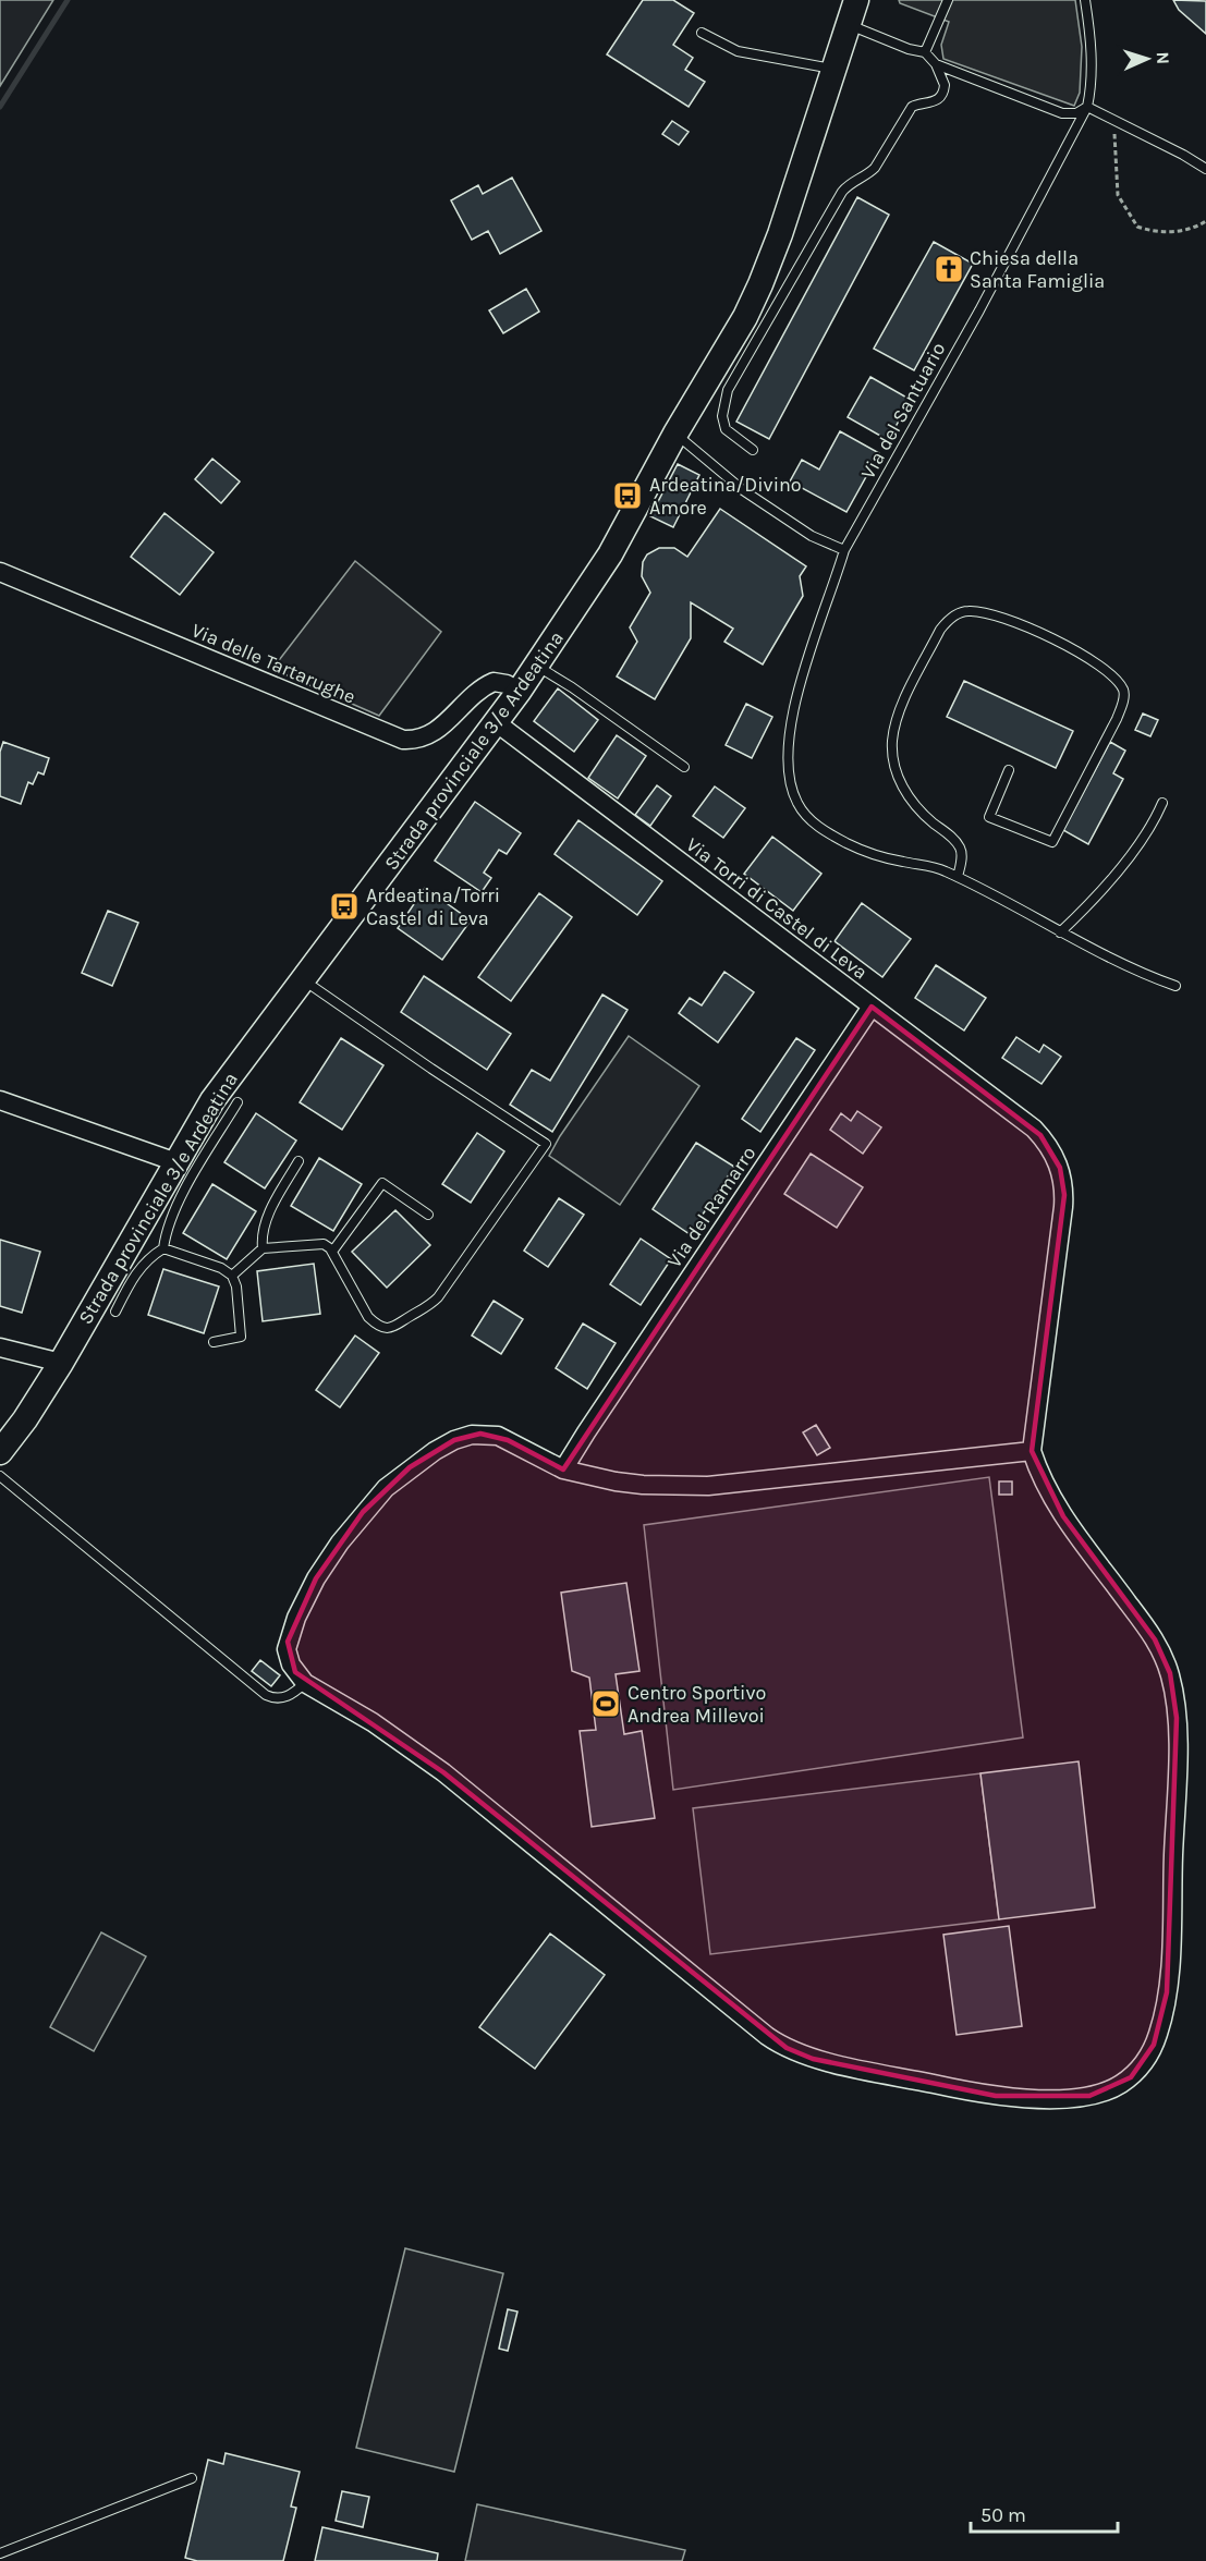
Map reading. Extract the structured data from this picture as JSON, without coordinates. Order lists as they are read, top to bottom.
{
  "streets": {
    "main road": ["Strada provinciale 3/e Ardeatina"],
    "street": ["Via delle Tartarughe", "Via Torri di Castel di Leva", "Via del Ramarro"],
    "lane": ["Via del Santuario"]
  },
  "crossings": [
    ["Via delle Tartarughe", "Strada provinciale 3/e Ardeatina"],
    ["Strada provinciale 3/e Ardeatina", "Via Torri di Castel di Leva"],
    ["Via Torri di Castel di Leva", "Via del Ramarro"]
  ],
  "places": {
    "church": ["Chiesa della Santa Famiglia"],
    "bus stop": ["Ardeatina/Divino Amore", "Ardeatina/Torri Castel di Leva"],
    "sports": ["Centro Sportivo Andrea Millevoi"]
  },
  "scale_bar": "50 m",
  "north": "right"
}
